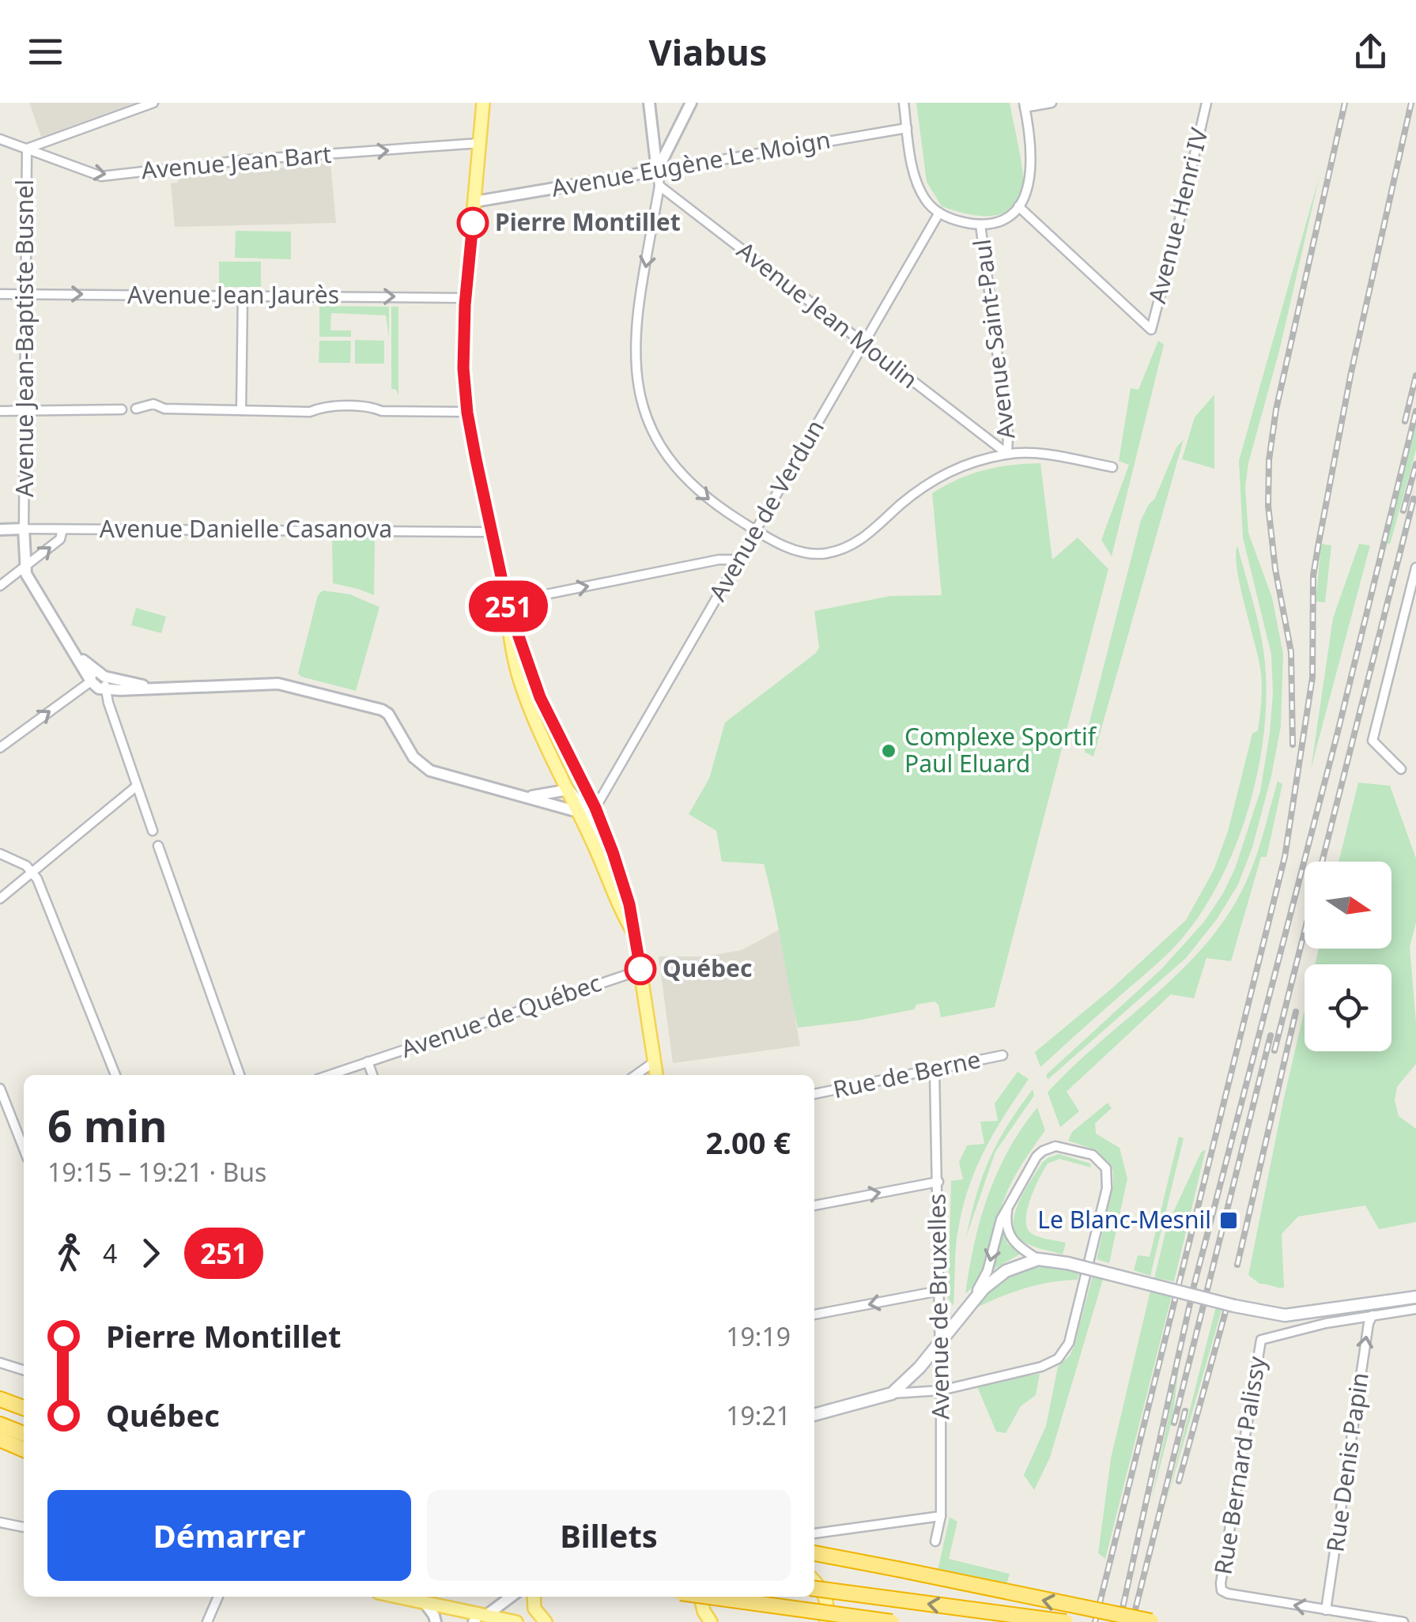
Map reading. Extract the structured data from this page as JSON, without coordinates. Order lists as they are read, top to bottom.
{
  "streets": {
    "street": [
      "Avenue Jean Bart",
      "Avenue Eugène Le Moign",
      "Avenue Henri IV",
      "Avenue Jean Jaurès",
      "Avenue Jean Moulin",
      "Avenue Jean-Baptiste Busnel",
      "Avenue Saint-Paul",
      "Avenue de Verdun",
      "Avenue Danielle Casanova",
      "Avenue de Québec",
      "Rue de Berne",
      "Avenue de Bruxelles",
      "Rue Denis Papin",
      "Rue Bernard Palissy"
    ]
  },
  "crossings": [
    ["Avenue Jean Bart", "Avenue Jean-Baptiste Busnel"],
    ["Avenue Jean Jaurès", "Avenue Jean-Baptiste Busnel"],
    ["Avenue Jean Moulin", "Avenue Saint-Paul"],
    ["Avenue Jean Moulin", "Avenue de Verdun"],
    ["Avenue Jean-Baptiste Busnel", "Avenue Danielle Casanova"],
    ["Rue de Berne", "Avenue de Bruxelles"],
    ["Rue Denis Papin", "Rue Bernard Palissy"]
  ],
  "one_way": ["Avenue Jean Bart", "Avenue Jean Jaurès", "Rue Denis Papin"],
  "places": {
    "other": ["Pierre Montillet", "Complexe Sportif Paul Eluard", "Québec"],
    "transit": ["Le Blanc-Mesnil"]
  },
  "lines": ["bus line 251"],
  "north": "right",
  "page": {
    "header": "Viabus",
    "on_map": "251",
    "heading": ["6 min", "19:15 – 19:21 · Bus", "2.00 €"],
    "legs": ["4", "251"],
    "list": [
      {
        "name": "Pierre Montillet",
        "value": "19:19"
      },
      {
        "name": "Québec",
        "value": "19:21"
      }
    ],
    "buttons": ["Démarrer", "Billets"]
  }
}
